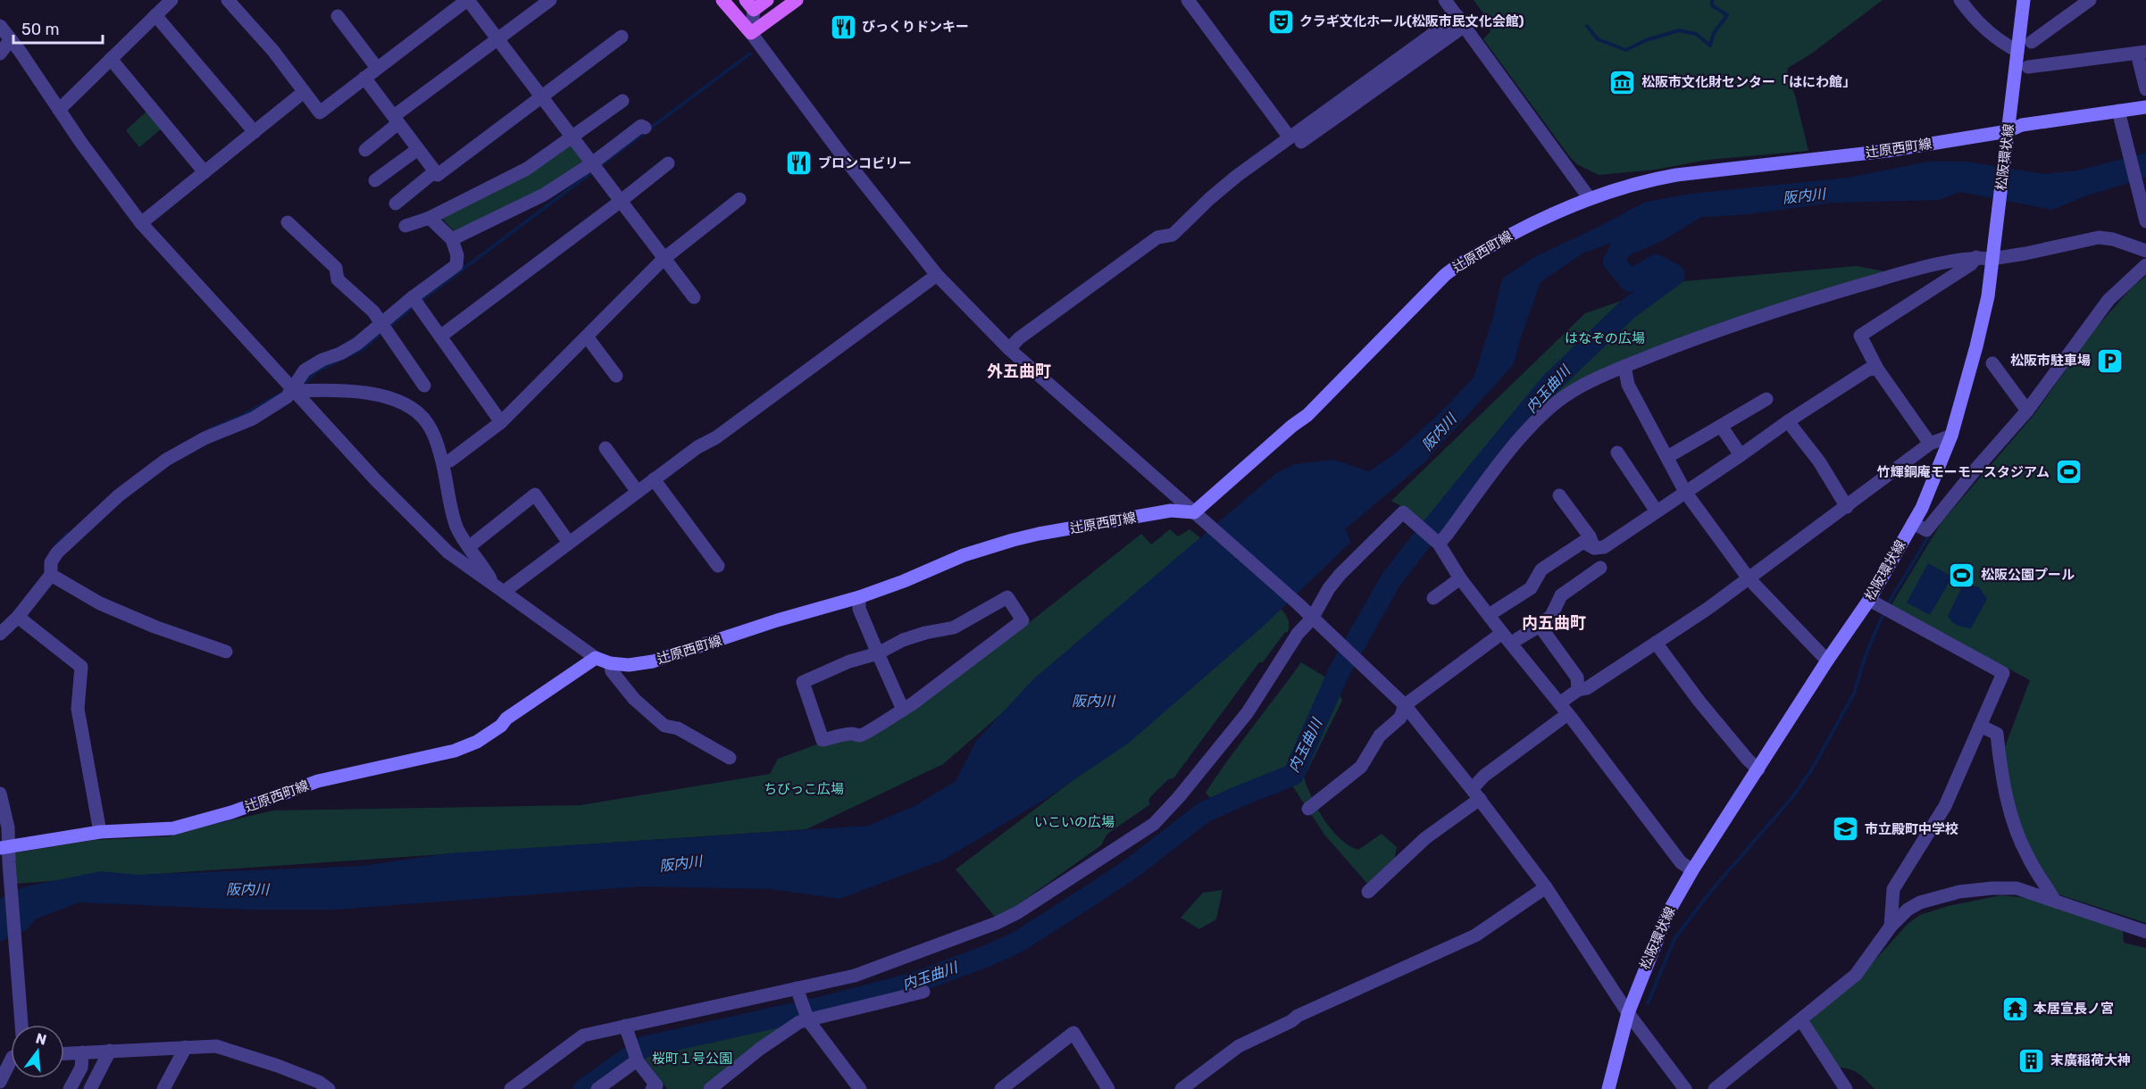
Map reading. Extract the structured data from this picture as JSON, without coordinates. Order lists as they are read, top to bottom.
{
  "streets": {
    "main road": ["辻原西町線", "松阪環状線"]
  },
  "crossings": [
    ["辻原西町線", "松阪環状線"]
  ],
  "districts": ["外五曲町", "内五曲町"],
  "water": ["阪内川", "内玉曲川"],
  "parks": [
    "はなぞの広場",
    "ちびっこ広場",
    "いこいの広場",
    "桜町１号公園"
  ],
  "places": {
    "theatre": ["クラギ文化ホール(松阪市民文化会館)"],
    "restaurant": ["びっくりドンキー", "ブロンコビリー"],
    "museum": ["松阪市文化財センター「はにわ館」"],
    "parking": ["松阪市駐車場"],
    "sports": ["竹輝銅庵モーモースタジアム", "松阪公園プール"],
    "school or university": ["市立殿町中学校"],
    "temple": ["本居宣長ノ宮"],
    "building": ["末廣稲荷大神"]
  },
  "scale_bar": "50 m",
  "north": "top"
}
